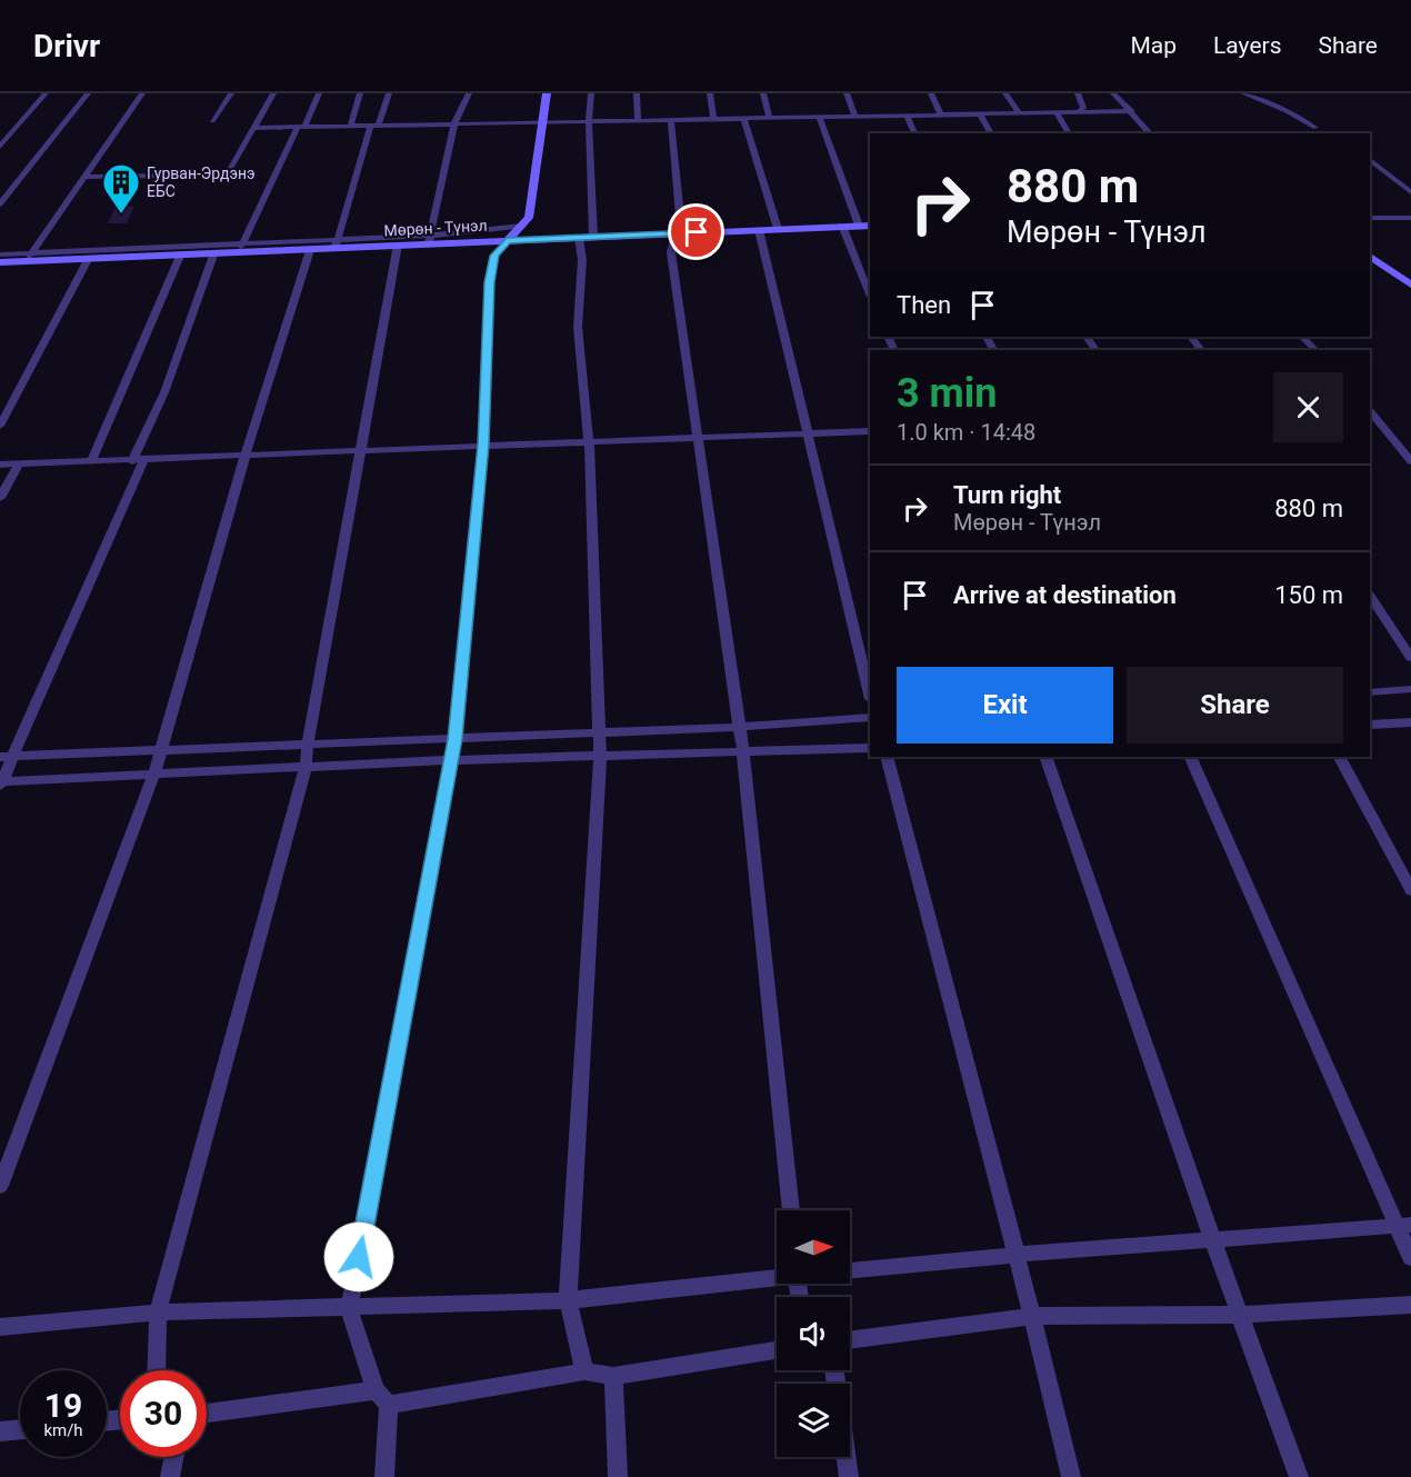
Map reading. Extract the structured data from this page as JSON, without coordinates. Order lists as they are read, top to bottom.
{
  "streets": {
    "street": ["Мөрөн - Түнэл"]
  },
  "places": {
    "building": ["Гурван-Эрдэнэ ЕБС"]
  },
  "north": "right",
  "page": {
    "header": "Drivr",
    "nav": ["Map", "Layers", "Share"],
    "turn": ["880 m", "Мөрөн - Түнэл"],
    "then": "Then",
    "heading": ["3 min", "1.0 km · 14:48"],
    "list": [
      {
        "name": "Turn right",
        "note": "Мөрөн - Түнэл",
        "value": "880 m"
      },
      {
        "name": "Arrive at destination",
        "value": "150 m"
      }
    ],
    "buttons": ["Exit", "Share"],
    "speed": "19 km/h",
    "limit": "30"
  }
}
